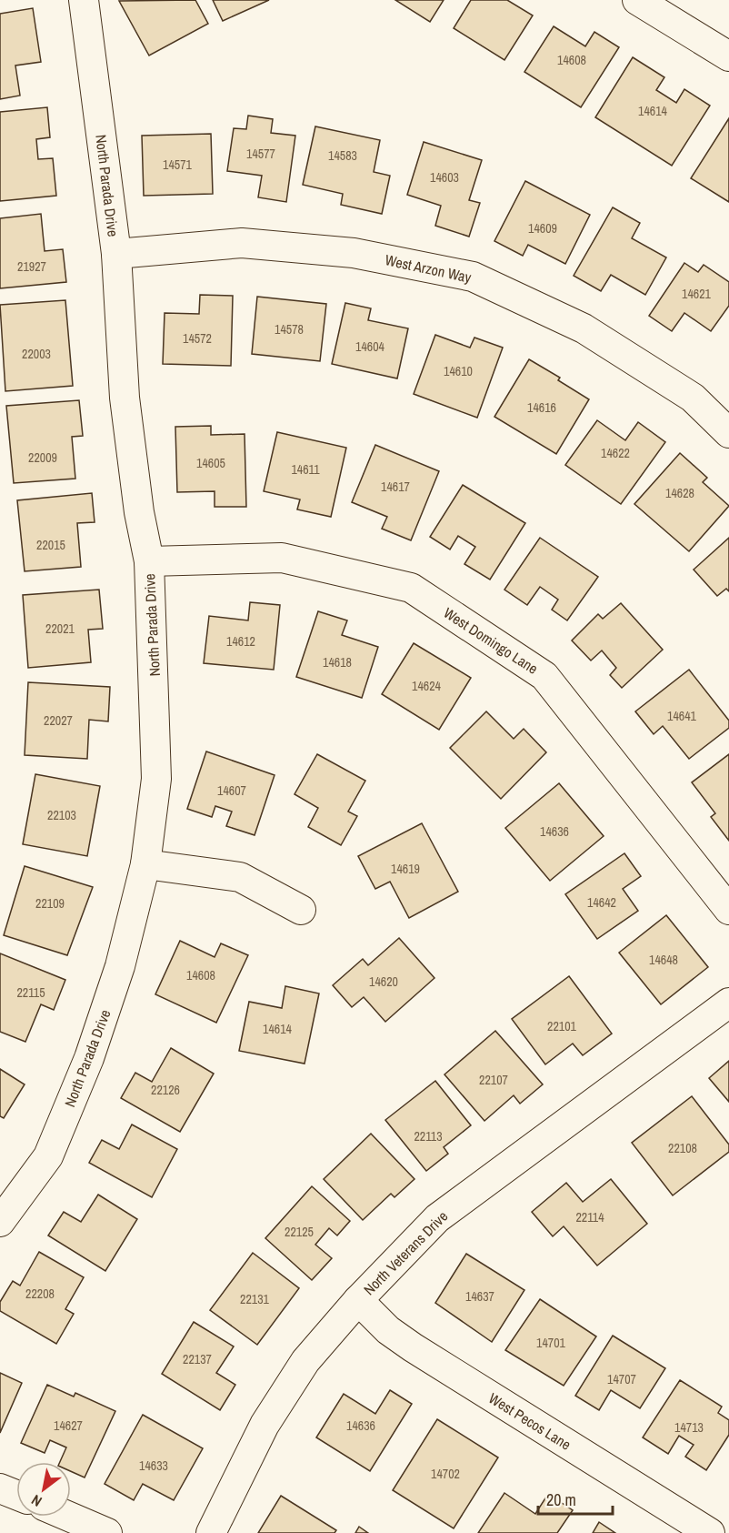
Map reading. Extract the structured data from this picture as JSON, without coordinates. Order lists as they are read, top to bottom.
{
  "streets": {
    "street": [
      "North Parada Drive",
      "West Arzon Way",
      "West Domingo Lane",
      "North Veterans Drive",
      "West Pecos Lane"
    ]
  },
  "crossings": [
    ["North Parada Drive", "West Arzon Way"],
    ["North Parada Drive", "West Domingo Lane"],
    ["North Veterans Drive", "West Pecos Lane"]
  ],
  "house_numbers": [
    "14608",
    "14614",
    "14577",
    "14583",
    "14571",
    "14603",
    "14609",
    "21927",
    "14621",
    "14578",
    "14572",
    "14604",
    "22003",
    "14610",
    "14616",
    "14622",
    "22009",
    "14605",
    "14611",
    "14617",
    "14628",
    "22015",
    "22021",
    "14612",
    "14618",
    "14624",
    "14641",
    "22027",
    "14607",
    "22103",
    "14636",
    "14619",
    "14642",
    "22109",
    "14648",
    "14608",
    "14620",
    "22115",
    "22101",
    "14614",
    "22107",
    "22126",
    "22113",
    "22108",
    "22114",
    "22125",
    "22208",
    "14637",
    "22131",
    "14701",
    "22137",
    "14707",
    "14627",
    "14636",
    "14713",
    "14633",
    "14702"
  ],
  "scale_bar": "20 m",
  "north": "bottom left"
}
